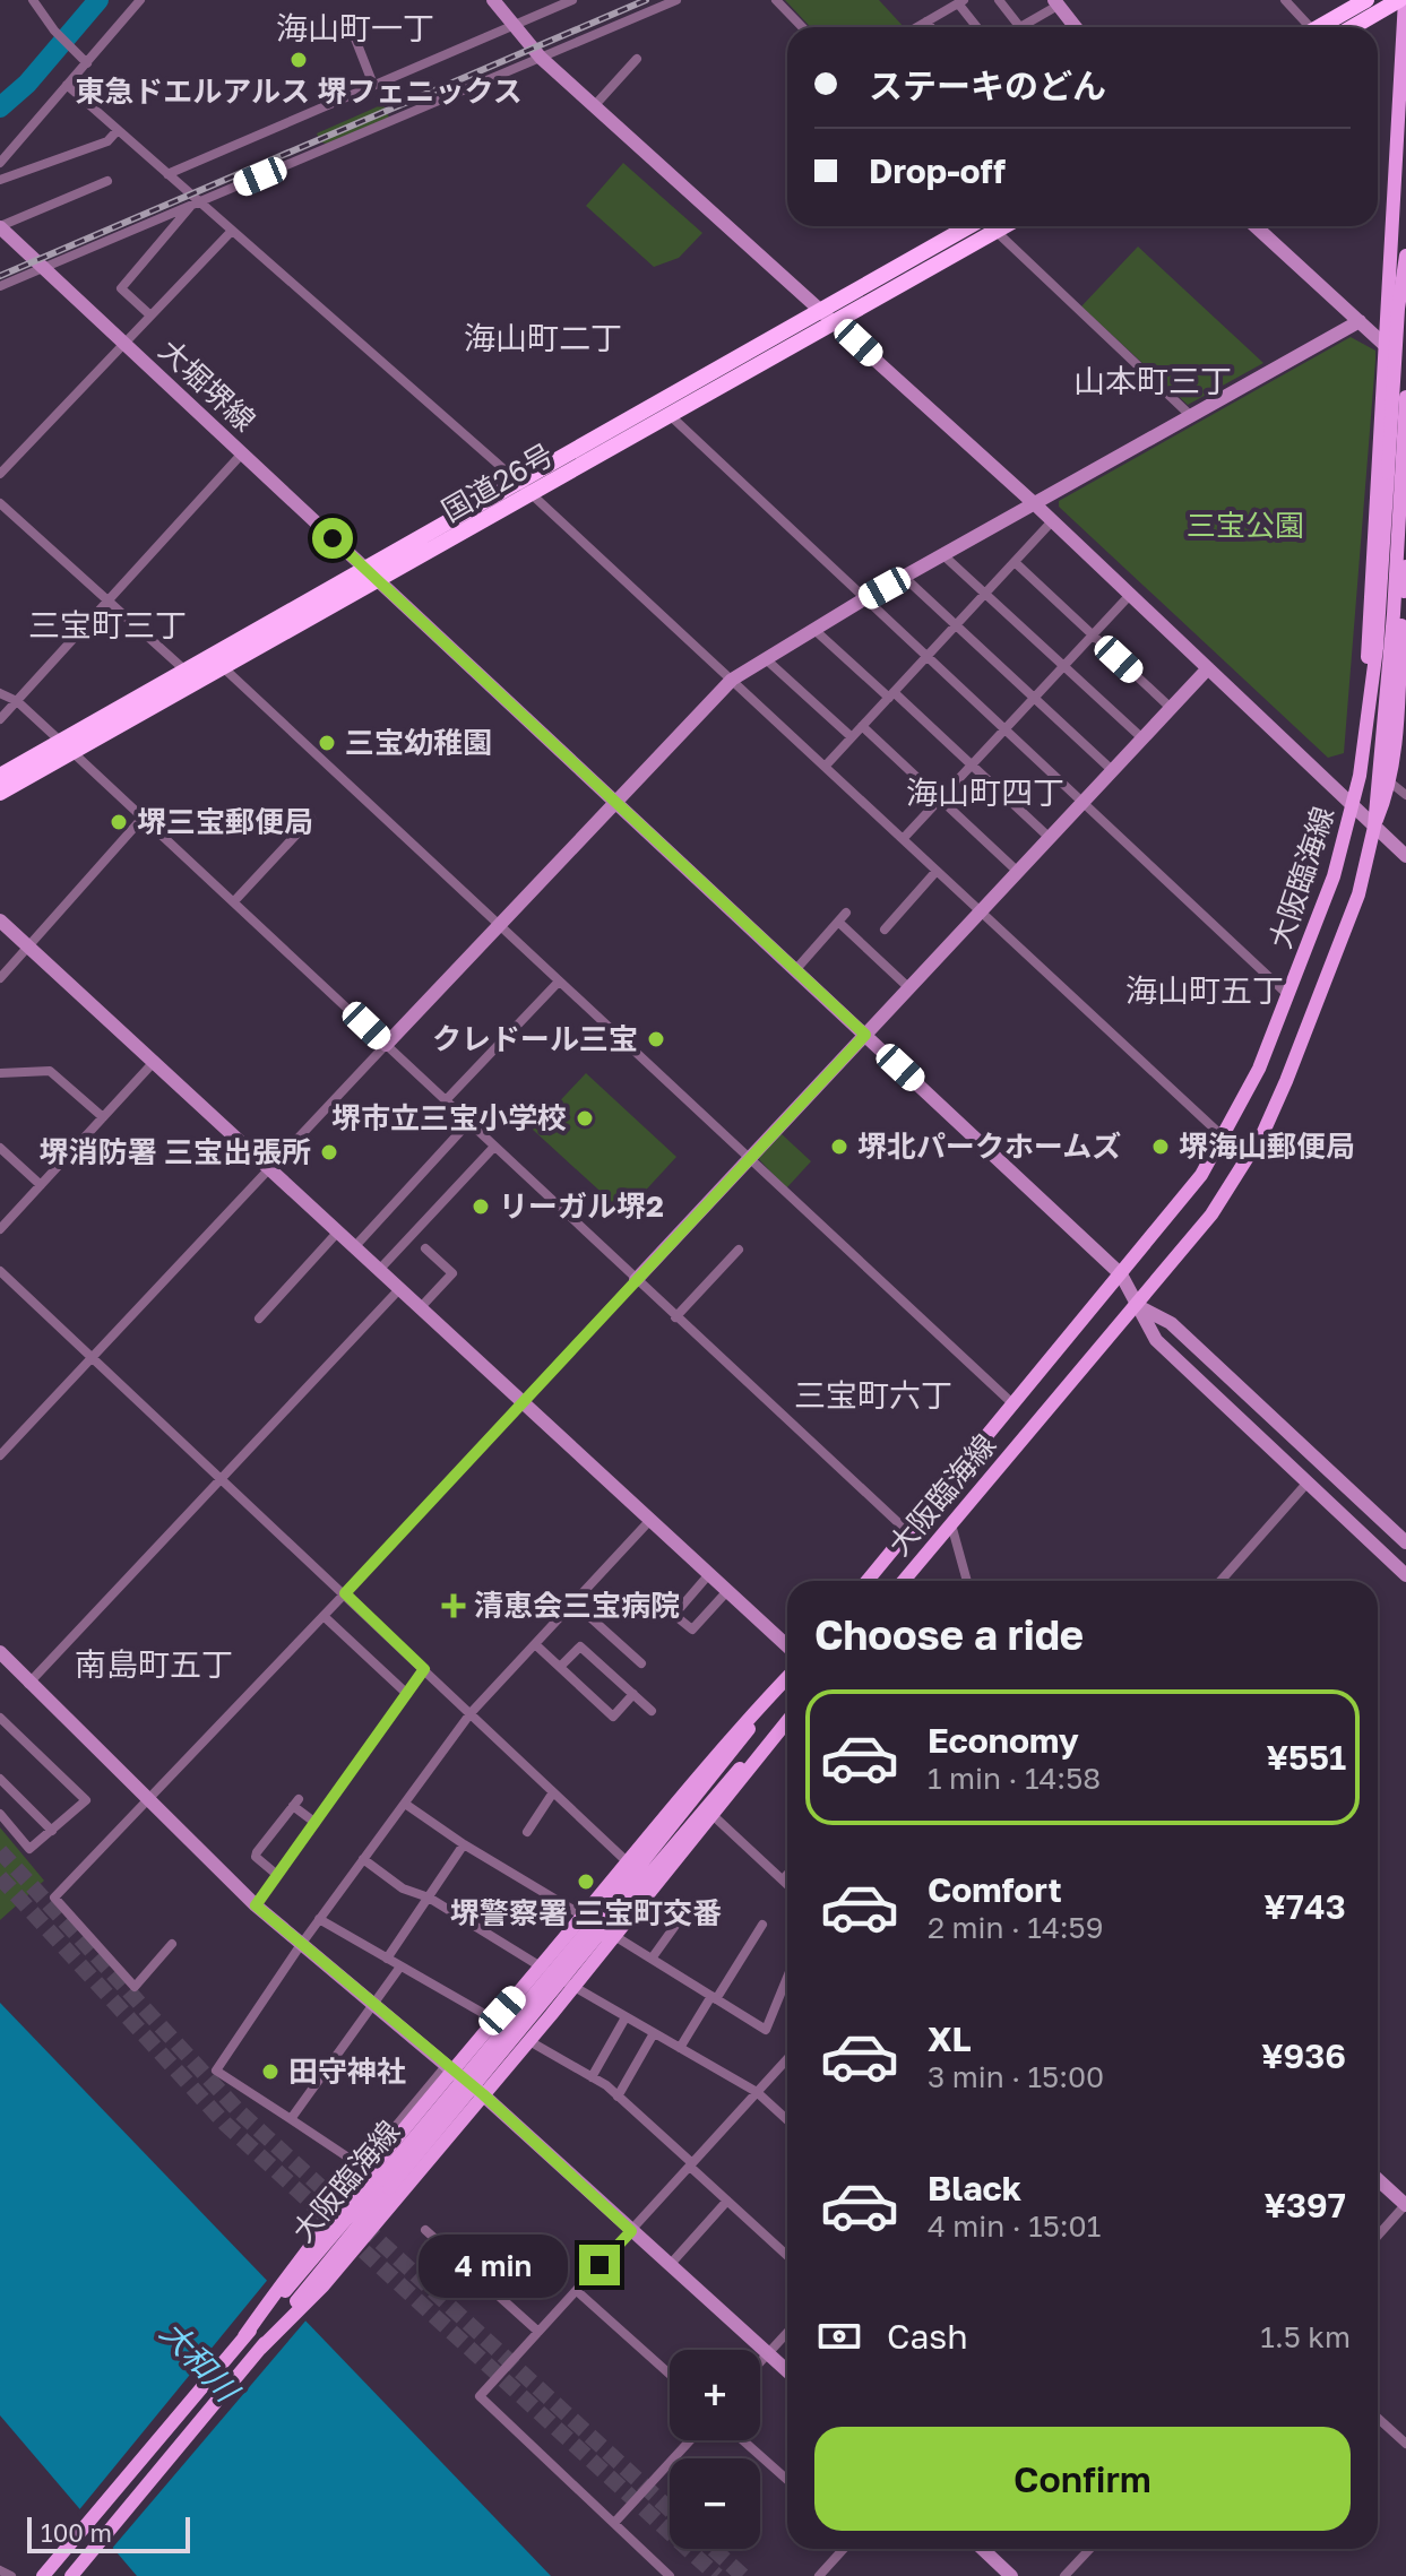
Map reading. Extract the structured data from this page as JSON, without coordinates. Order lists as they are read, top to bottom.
{
  "streets": {
    "highway": ["国道26号"],
    "main road": ["大阪臨海線"],
    "street": ["大堀堺線"]
  },
  "crossings": [
    ["大堀堺線", "国道26号"],
    ["大堀堺線", "大阪臨海線"]
  ],
  "districts": [
    "海山町一丁",
    "海山町二丁",
    "山本町三丁",
    "三宝町三丁",
    "海山町四丁",
    "海山町五丁",
    "三宝町六丁",
    "南島町五丁"
  ],
  "water": ["大和川"],
  "parks": ["三宝公園"],
  "places": {
    "other": [
      "東急ドエルアルス 堺フェニックス",
      "三宝幼稚園",
      "堺三宝郵便局",
      "クレドール三宝",
      "堺市立三宝小学校",
      "堺北パークホームズ",
      "堺海山郵便局",
      "堺消防署 三宝出張所",
      "リーガル堺2",
      "堺警察署 三宝町交番",
      "田守神社"
    ],
    "health": ["清恵会三宝病院"]
  },
  "scale_bar": "100 m",
  "page": {
    "banner": ["ステーキのどん", "Drop-off"],
    "heading": "Choose a ride",
    "list": [
      {
        "name": "Economy",
        "note": "1 min · 14:58",
        "value": "¥551"
      },
      {
        "name": "Comfort",
        "note": "2 min · 14:59",
        "value": "¥743"
      },
      {
        "name": "XL",
        "note": "3 min · 15:00",
        "value": "¥936"
      },
      {
        "name": "Black",
        "note": "4 min · 15:01",
        "value": "¥397"
      }
    ],
    "bubble": "4 min",
    "pay": ["Cash", "1.5 km"],
    "map_buttons": ["+", "−"],
    "buttons": "Confirm",
    "scale": "100 m"
  }
}
